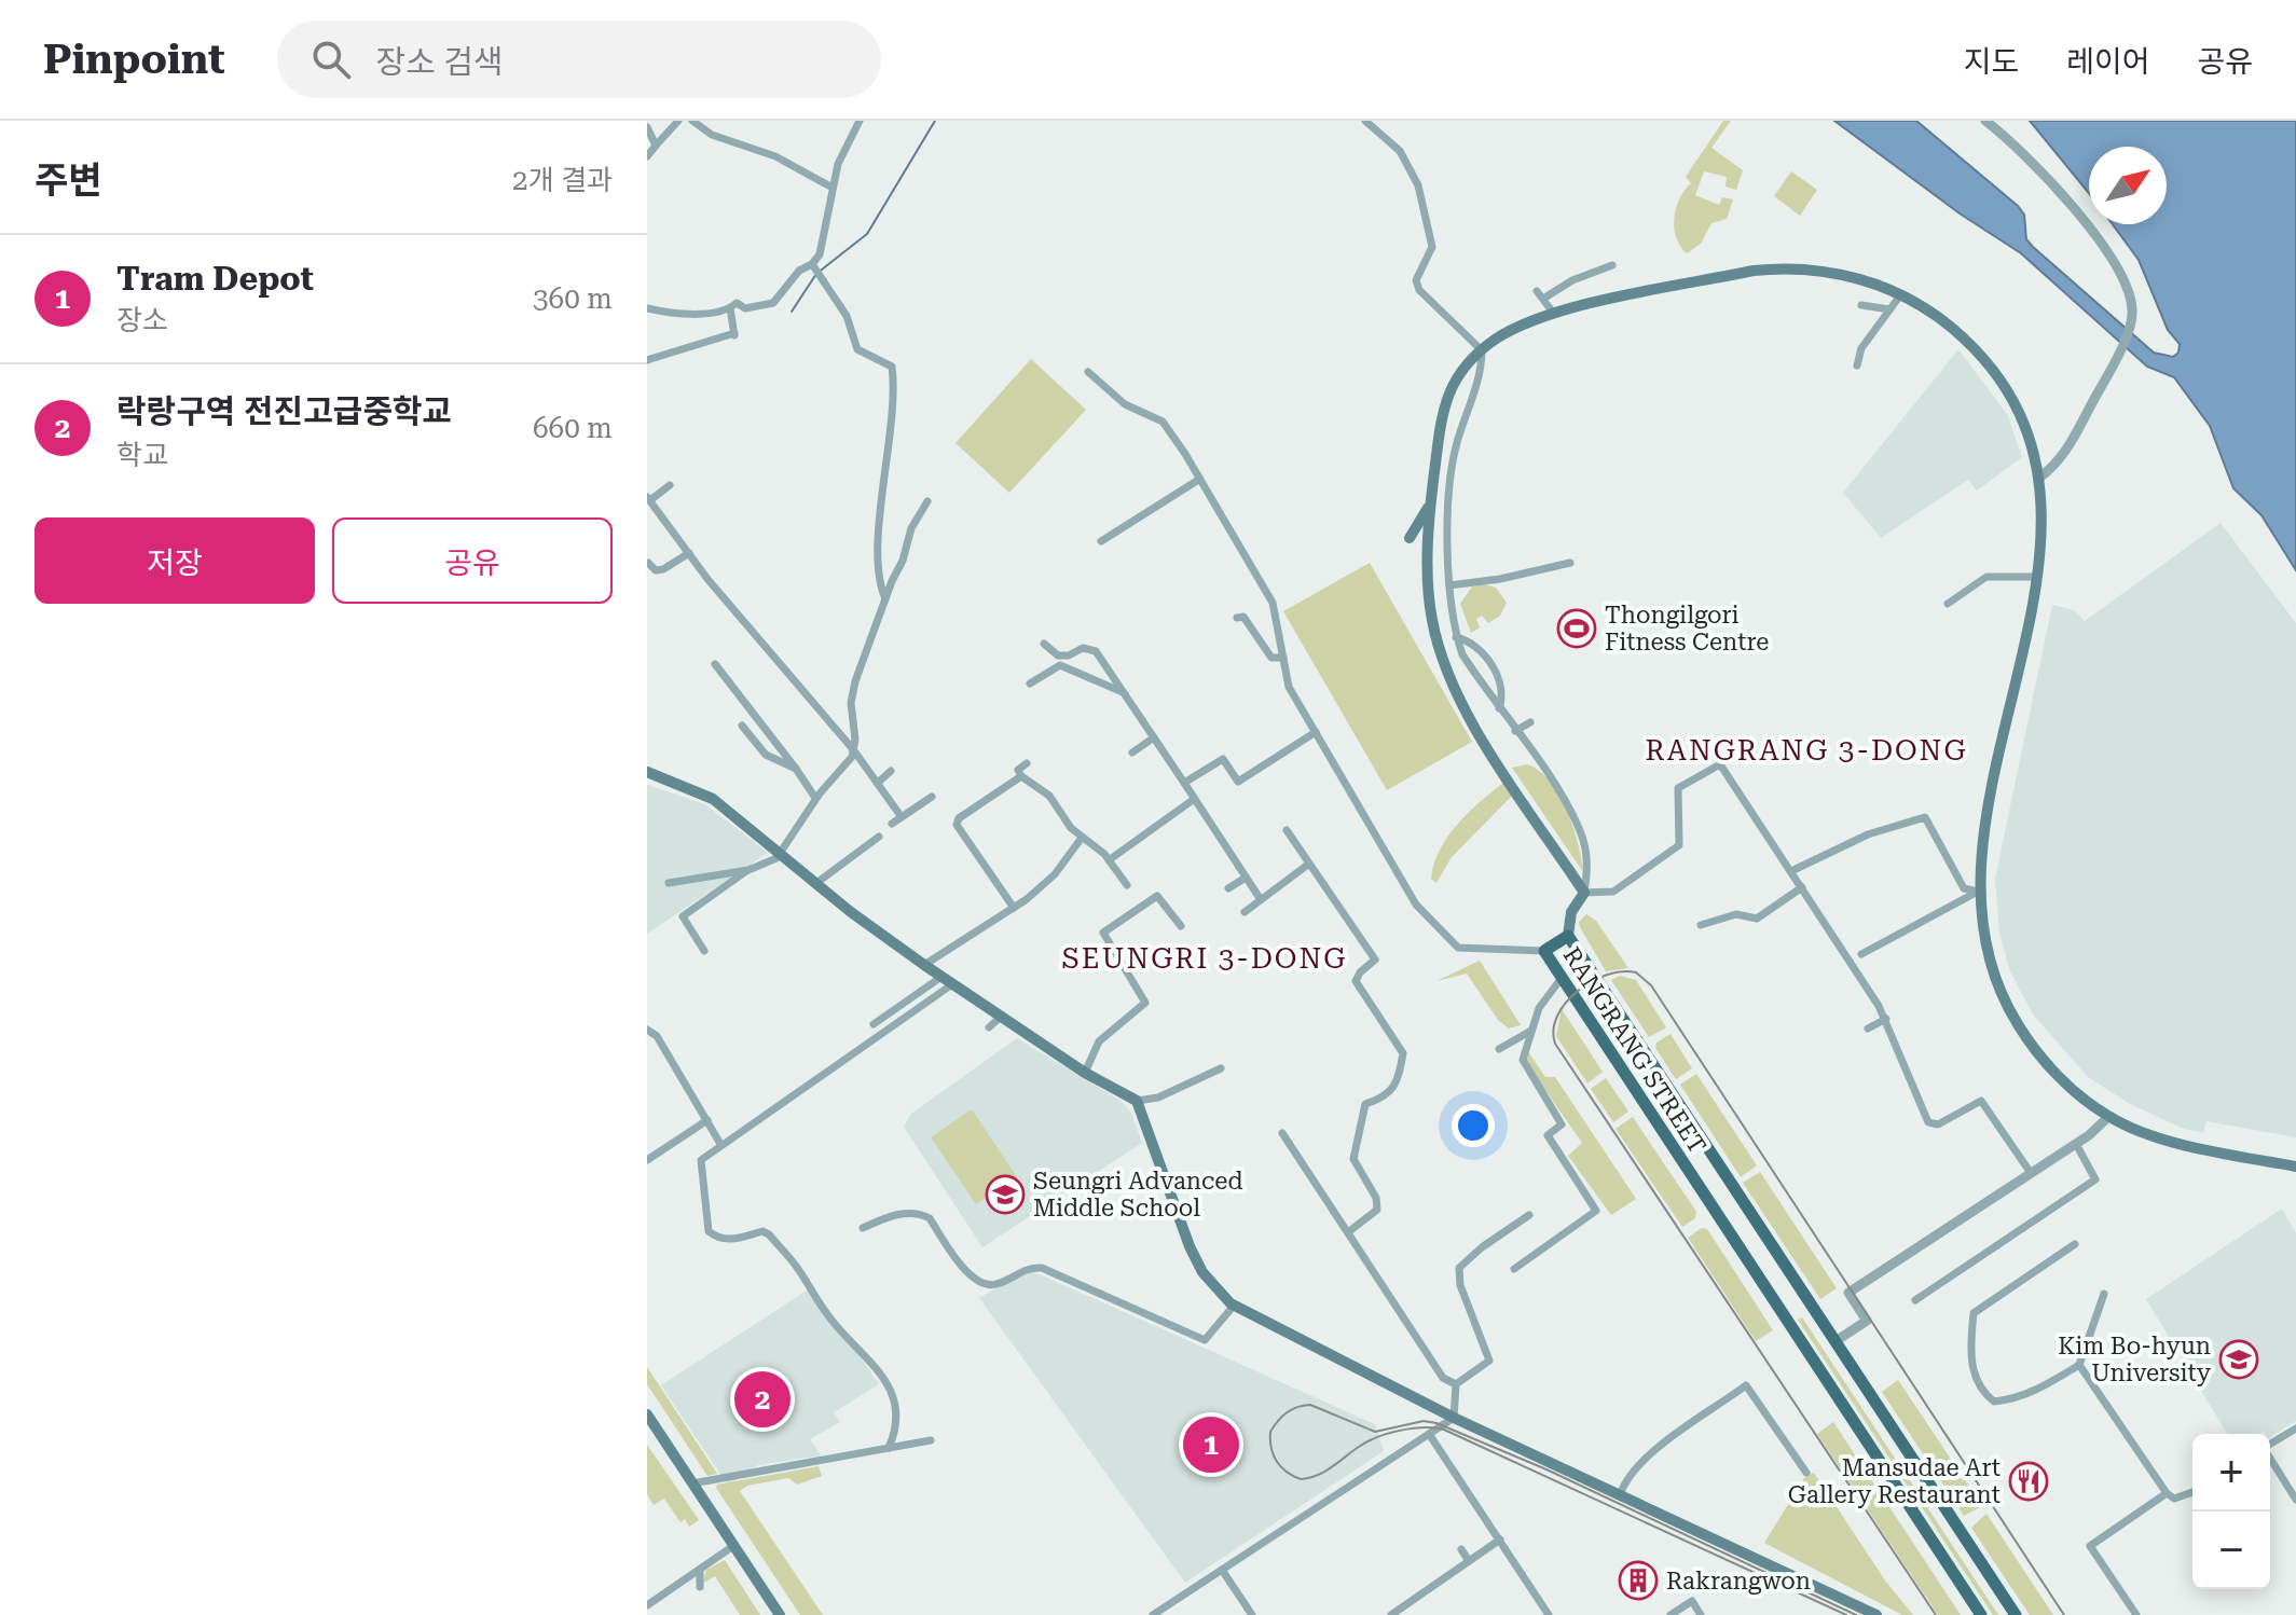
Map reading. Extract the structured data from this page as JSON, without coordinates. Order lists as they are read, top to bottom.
{
  "streets": {
    "main road": ["RANGRANG STREET"]
  },
  "districts": ["RANGRANG 3-DONG", "SEUNGRI 3-DONG"],
  "places": {
    "sports": ["Thongilgori Fitness Centre"],
    "school or university": ["Seungri Advanced Middle School", "Kim Bo-hyun University"],
    "restaurant": ["Mansudae Art Gallery Restaurant"],
    "building": ["Rakrangwon"]
  },
  "north": "top right",
  "page": {
    "header": "Pinpoint",
    "search": "장소 검색",
    "nav": ["지도", "레이어", "공유"],
    "heading": ["주변", "2개 결과"],
    "list": [
      {
        "mark": "1",
        "name": "Tram Depot",
        "note": "장소",
        "value": "360 m"
      },
      {
        "mark": "2",
        "name": "락랑구역 전진고급중학교",
        "note": "학교",
        "value": "660 m"
      }
    ],
    "buttons": ["저장", "공유"],
    "pins": ["2", "1"],
    "map_buttons": ["+", "−"]
  }
}
